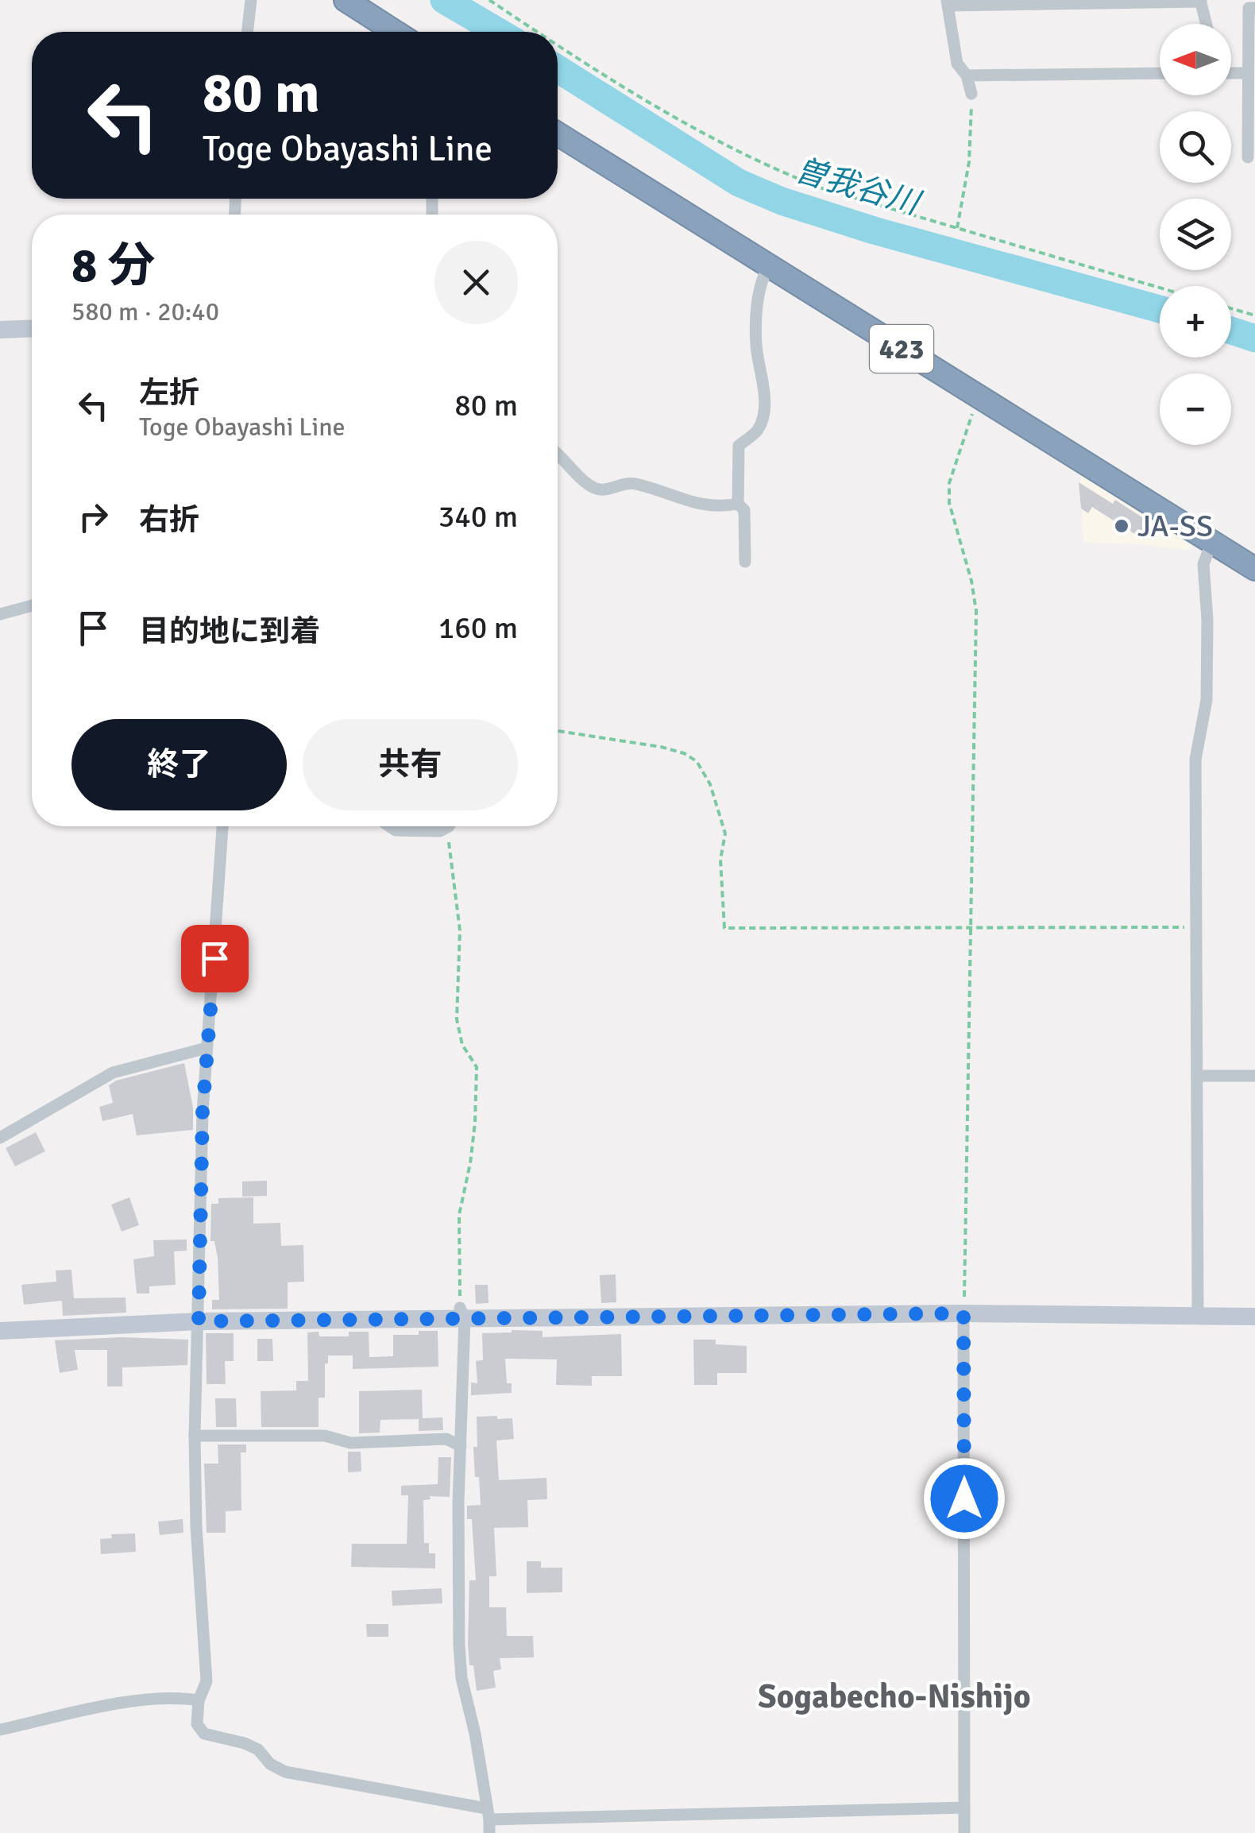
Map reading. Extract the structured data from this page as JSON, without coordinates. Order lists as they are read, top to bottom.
{
  "streets": {
    "highway": ["423"]
  },
  "districts": ["Sogabecho-Nishijo"],
  "water": ["曽我谷川"],
  "places": ["JA-SS"],
  "north": "left",
  "page": {
    "map_buttons": ["+", "−"],
    "turn": ["80 m", "Toge Obayashi Line"],
    "heading": ["8 分", "580 m · 20:40"],
    "list": [
      {
        "name": "左折",
        "note": "Toge Obayashi Line",
        "value": "80 m"
      },
      {
        "name": "右折",
        "value": "340 m"
      },
      {
        "name": "目的地に到着",
        "value": "160 m"
      }
    ],
    "buttons": ["終了", "共有"]
  }
}
